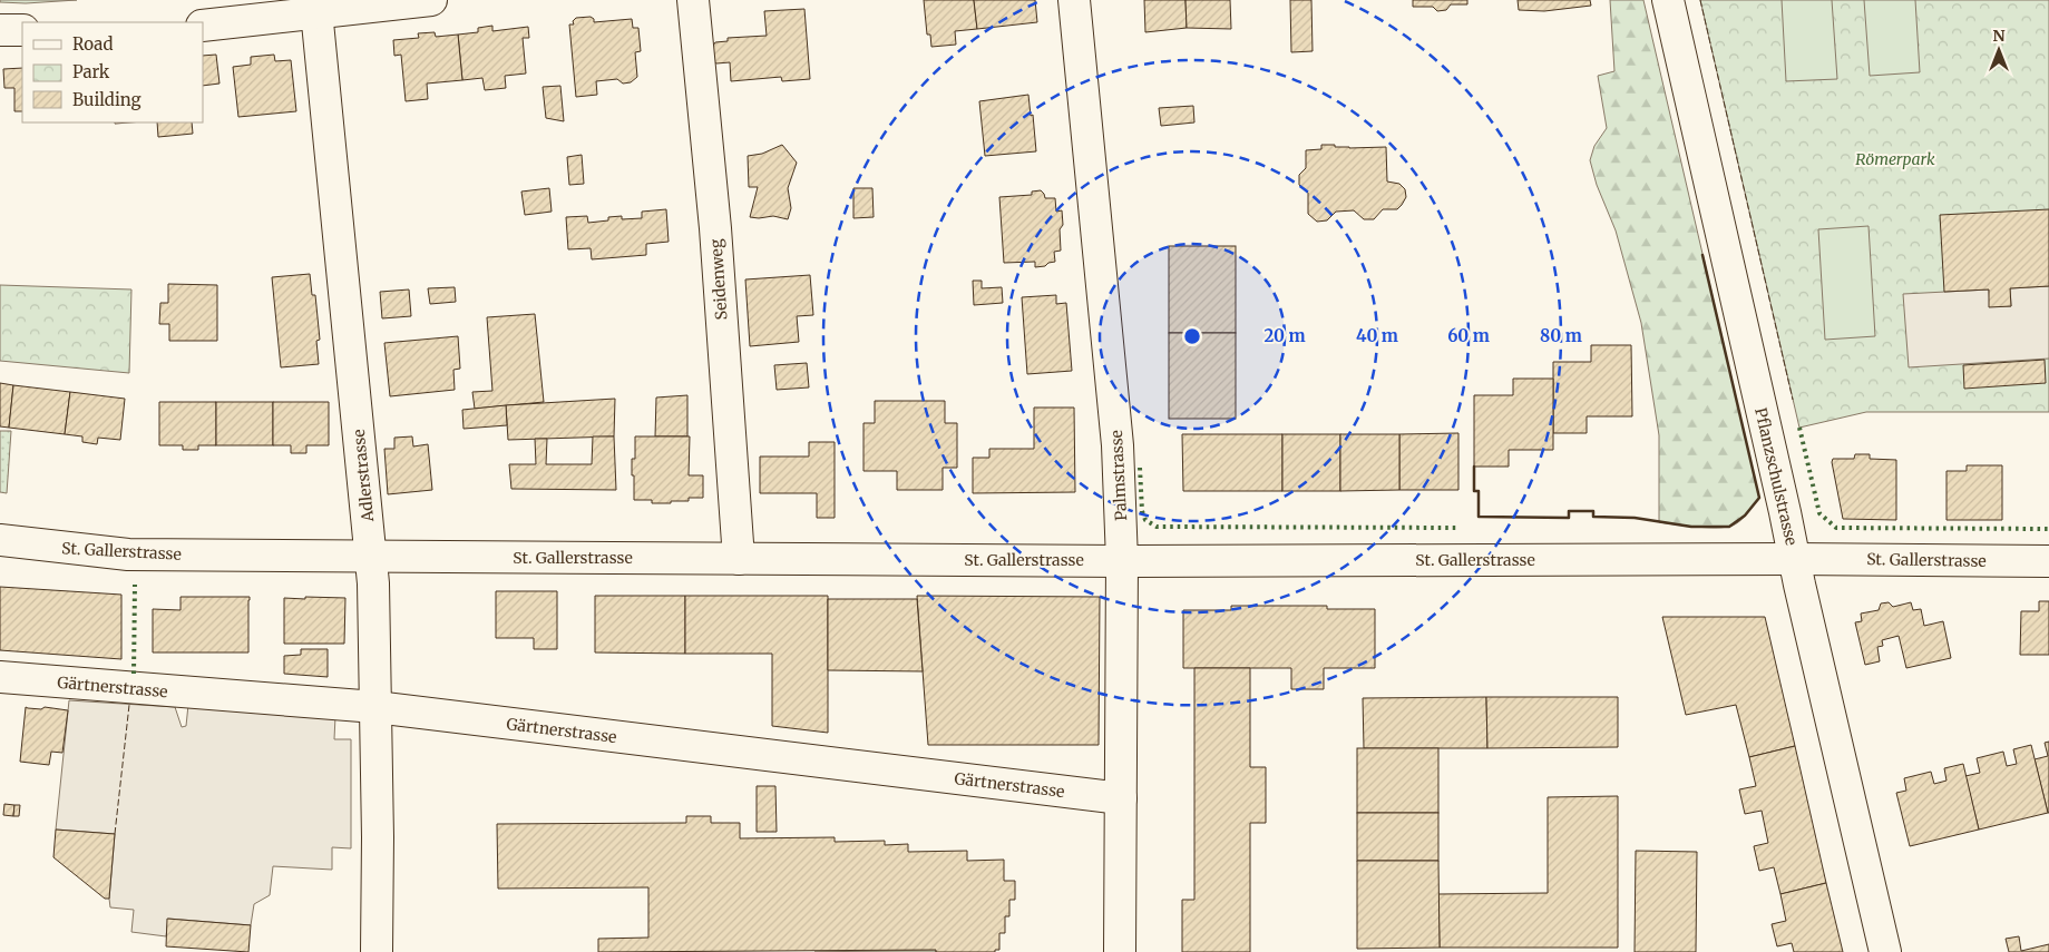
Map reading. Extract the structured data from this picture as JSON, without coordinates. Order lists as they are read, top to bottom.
{
  "streets": {
    "street": [
      "Seidenweg",
      "Adlerstrasse",
      "Palmstrasse",
      "Pflanzschulstrasse",
      "St. Gallerstrasse",
      "Gärtnerstrasse"
    ]
  },
  "crossings": [
    ["Seidenweg", "St. Gallerstrasse"],
    ["Adlerstrasse", "St. Gallerstrasse"],
    ["Adlerstrasse", "Gärtnerstrasse"],
    ["Palmstrasse", "St. Gallerstrasse"],
    ["Palmstrasse", "Gärtnerstrasse"],
    ["Pflanzschulstrasse", "St. Gallerstrasse"]
  ],
  "parks": ["Römerpark"],
  "legend": ["Road", "Park", "Building"],
  "north": "top",
  "rings": [
    "20 m",
    "40 m",
    "60 m",
    "80 m"
  ]
}
